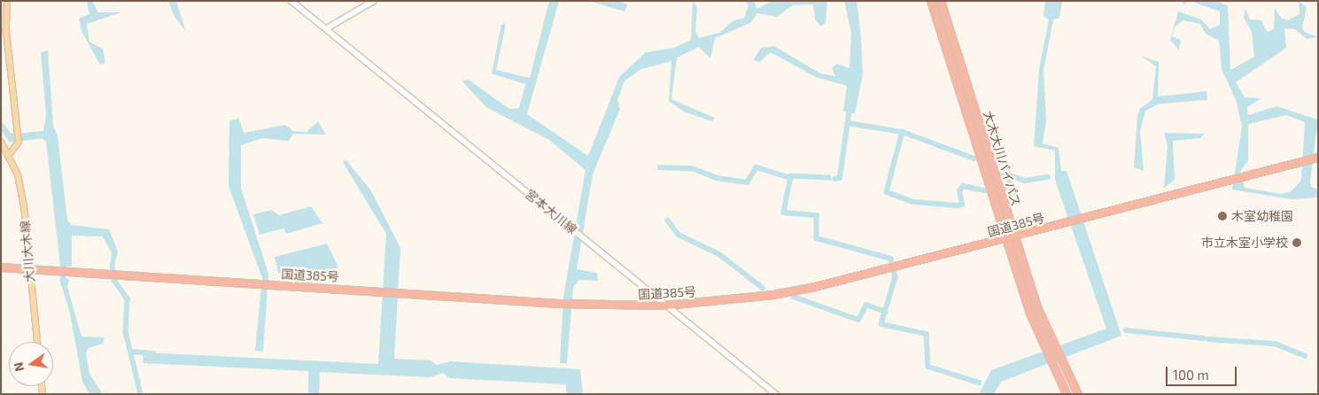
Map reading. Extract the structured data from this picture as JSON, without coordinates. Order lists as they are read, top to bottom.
{
  "streets": {
    "highway": ["大木大川バイパス", "国道385号"],
    "main road": ["宮本大川線", "大川大木線"]
  },
  "crossings": [
    ["大木大川バイパス", "国道385号"],
    ["宮本大川線", "国道385号"],
    ["国道385号", "大川大木線"]
  ],
  "places": ["木室幼稚園", "市立木室小学校"],
  "scale_bar": "100 m",
  "north": "left"
}
